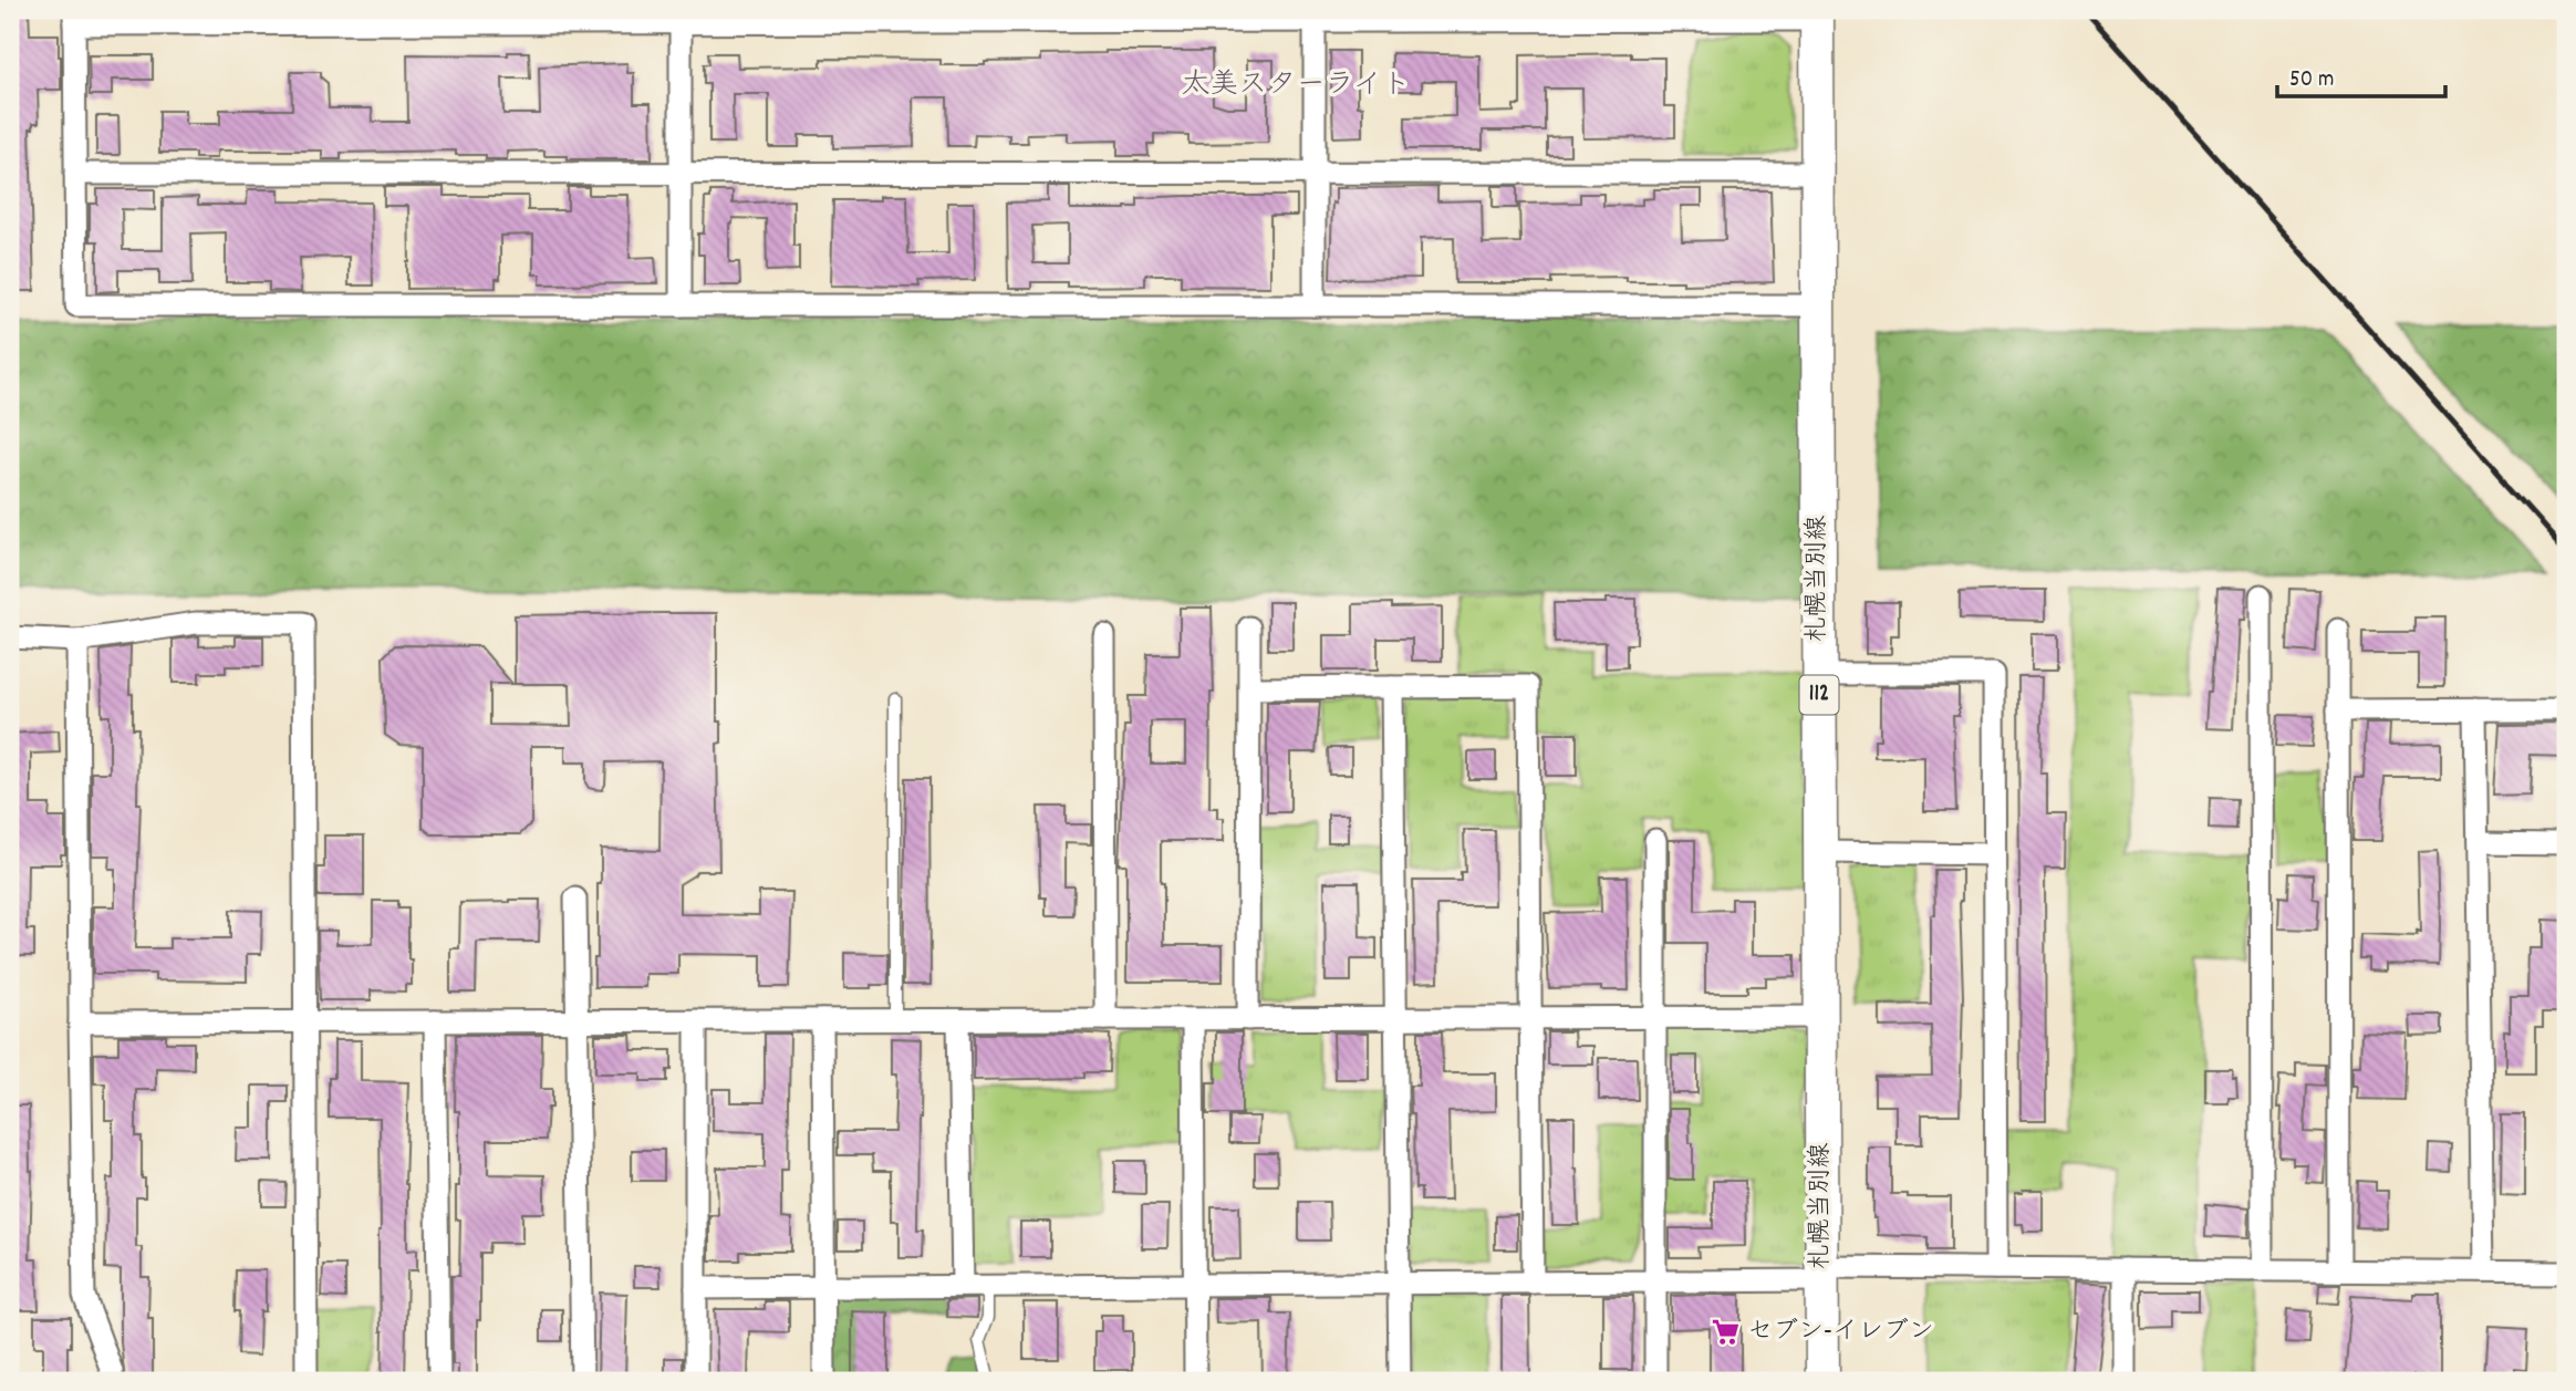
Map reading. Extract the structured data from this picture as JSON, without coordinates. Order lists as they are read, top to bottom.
{
  "streets": {
    "main road": ["札幌当別線", "112"]
  },
  "districts": ["太美スターライト"],
  "places": {
    "supermarket": ["セブン-イレブン"]
  },
  "scale_bar": "50 m"
}
